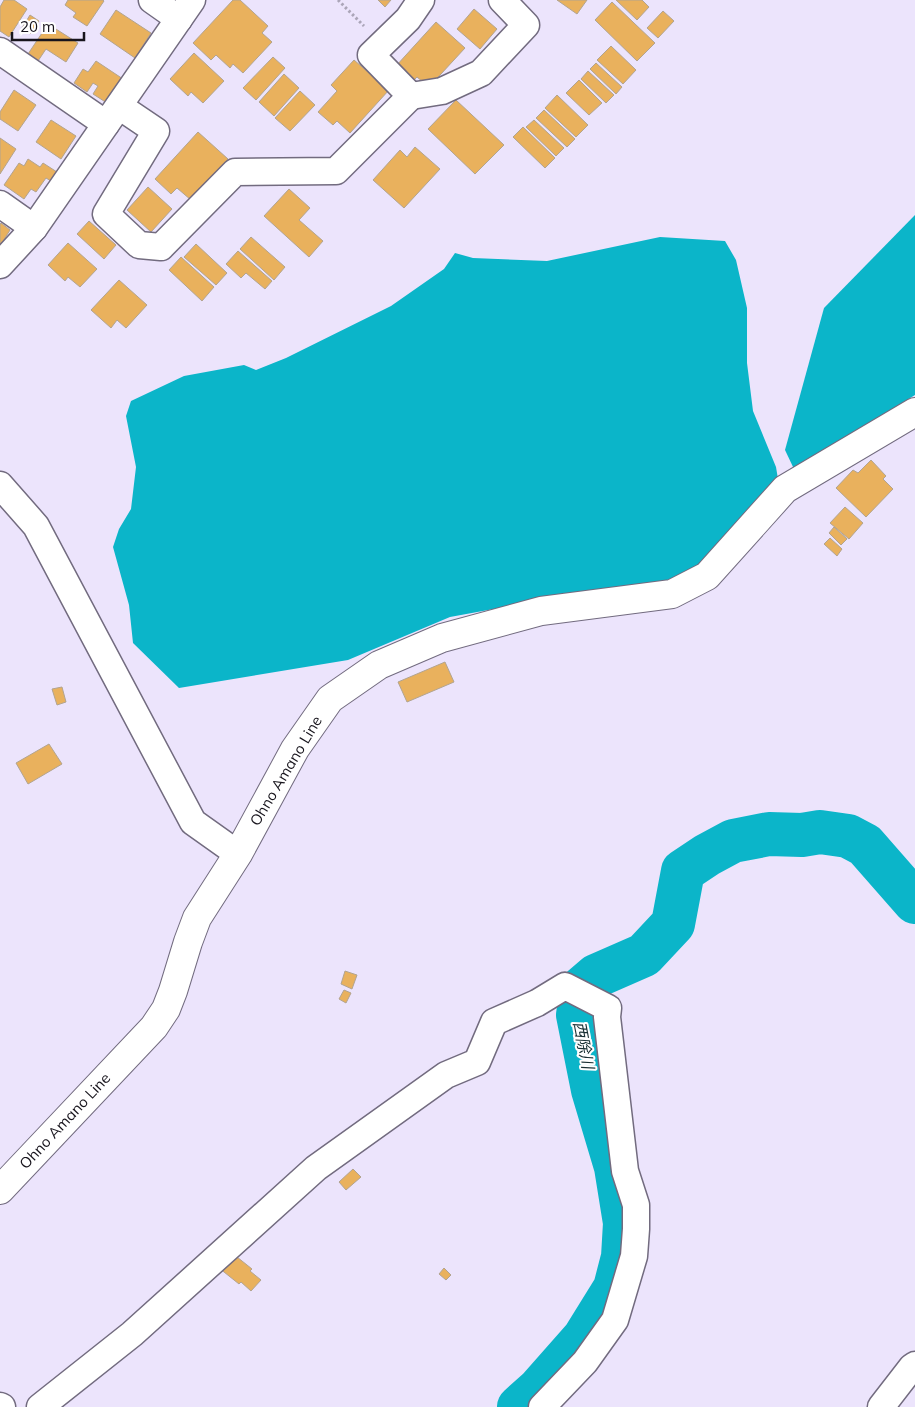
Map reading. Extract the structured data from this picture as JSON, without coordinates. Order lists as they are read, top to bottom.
{
  "streets": {
    "main road": ["Ohno Amano Line"]
  },
  "water": ["西除川"],
  "scale_bar": "20 m"
}
